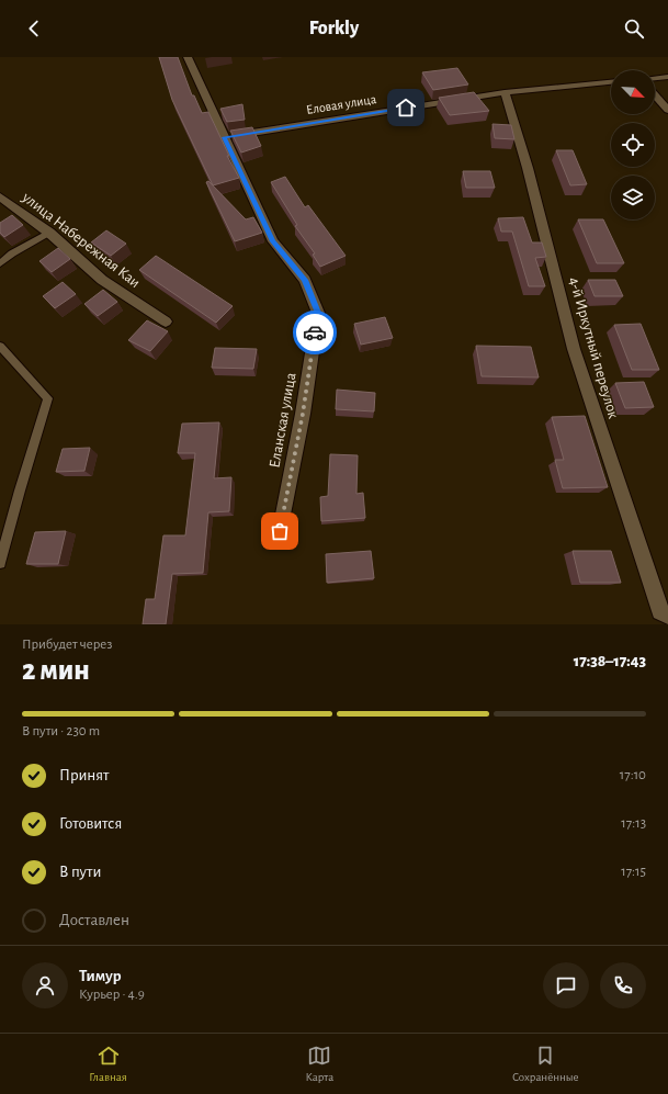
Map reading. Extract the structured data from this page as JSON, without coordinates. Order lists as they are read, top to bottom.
{
  "streets": {
    "street": [
      "Еловая улица",
      "улица Набережная Каи",
      "4-й Иркутный переулок",
      "Еланская улица"
    ]
  },
  "crossings": [
    ["Еловая улица", "4-й Иркутный переулок"],
    ["Еловая улица", "Еланская улица"]
  ],
  "north": "bottom right",
  "page": {
    "header": "Forkly",
    "heading": ["2 мин", "Прибудет через", "17:38–17:43"],
    "panel": ["Тимур", "Курьер · 4.9"],
    "bar": "В пути · 230 m",
    "list": [
      ["Принят", "17:10"],
      ["Готовится", "17:13"],
      ["В пути", "17:15"],
      "Доставлен"
    ],
    "tabs": ["Главная", "Карта", "Сохранённые"]
  }
}
